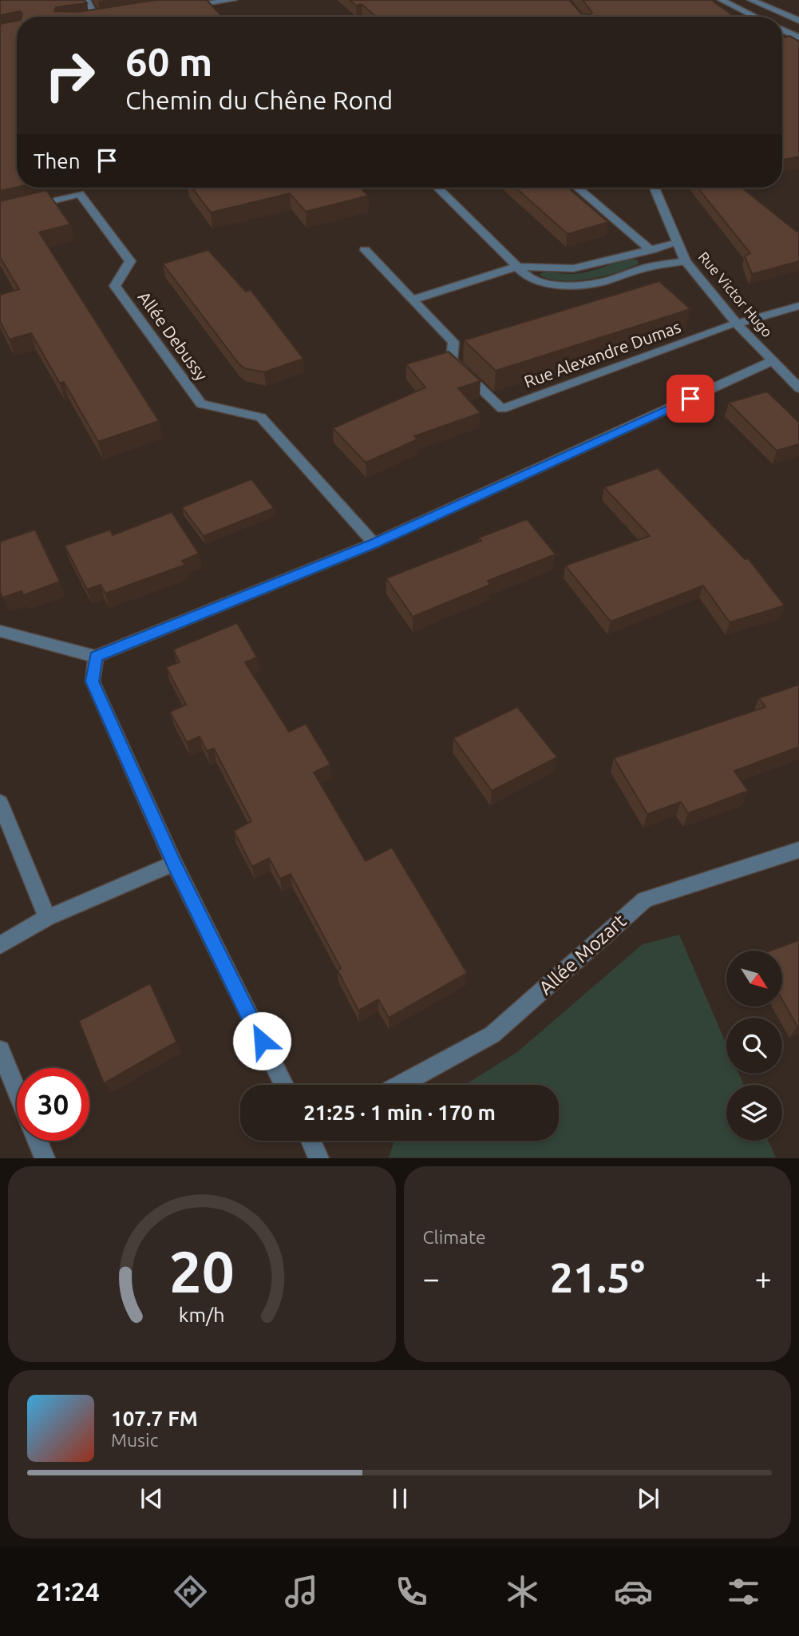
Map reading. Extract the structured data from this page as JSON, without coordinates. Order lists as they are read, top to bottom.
{
  "streets": {
    "street": [
      "Rue Victor Hugo",
      "Allée Debussy",
      "Rue Alexandre Dumas",
      "Allée Mozart"
    ]
  },
  "crossings": [
    ["Rue Victor Hugo", "Rue Alexandre Dumas"]
  ],
  "north": "bottom right",
  "page": {
    "turn": ["60 m", "Chemin du Chêne Rond"],
    "then": "Then",
    "limit": "30",
    "trip": "21:25 · 1 min · 170 m",
    "tile": "Climate",
    "heat": ["−", "21.5°", "+"],
    "song": ["107.7 FM", "Music"],
    "tabs": "21:24",
    "gauge": ["20", "km/h"]
  }
}
